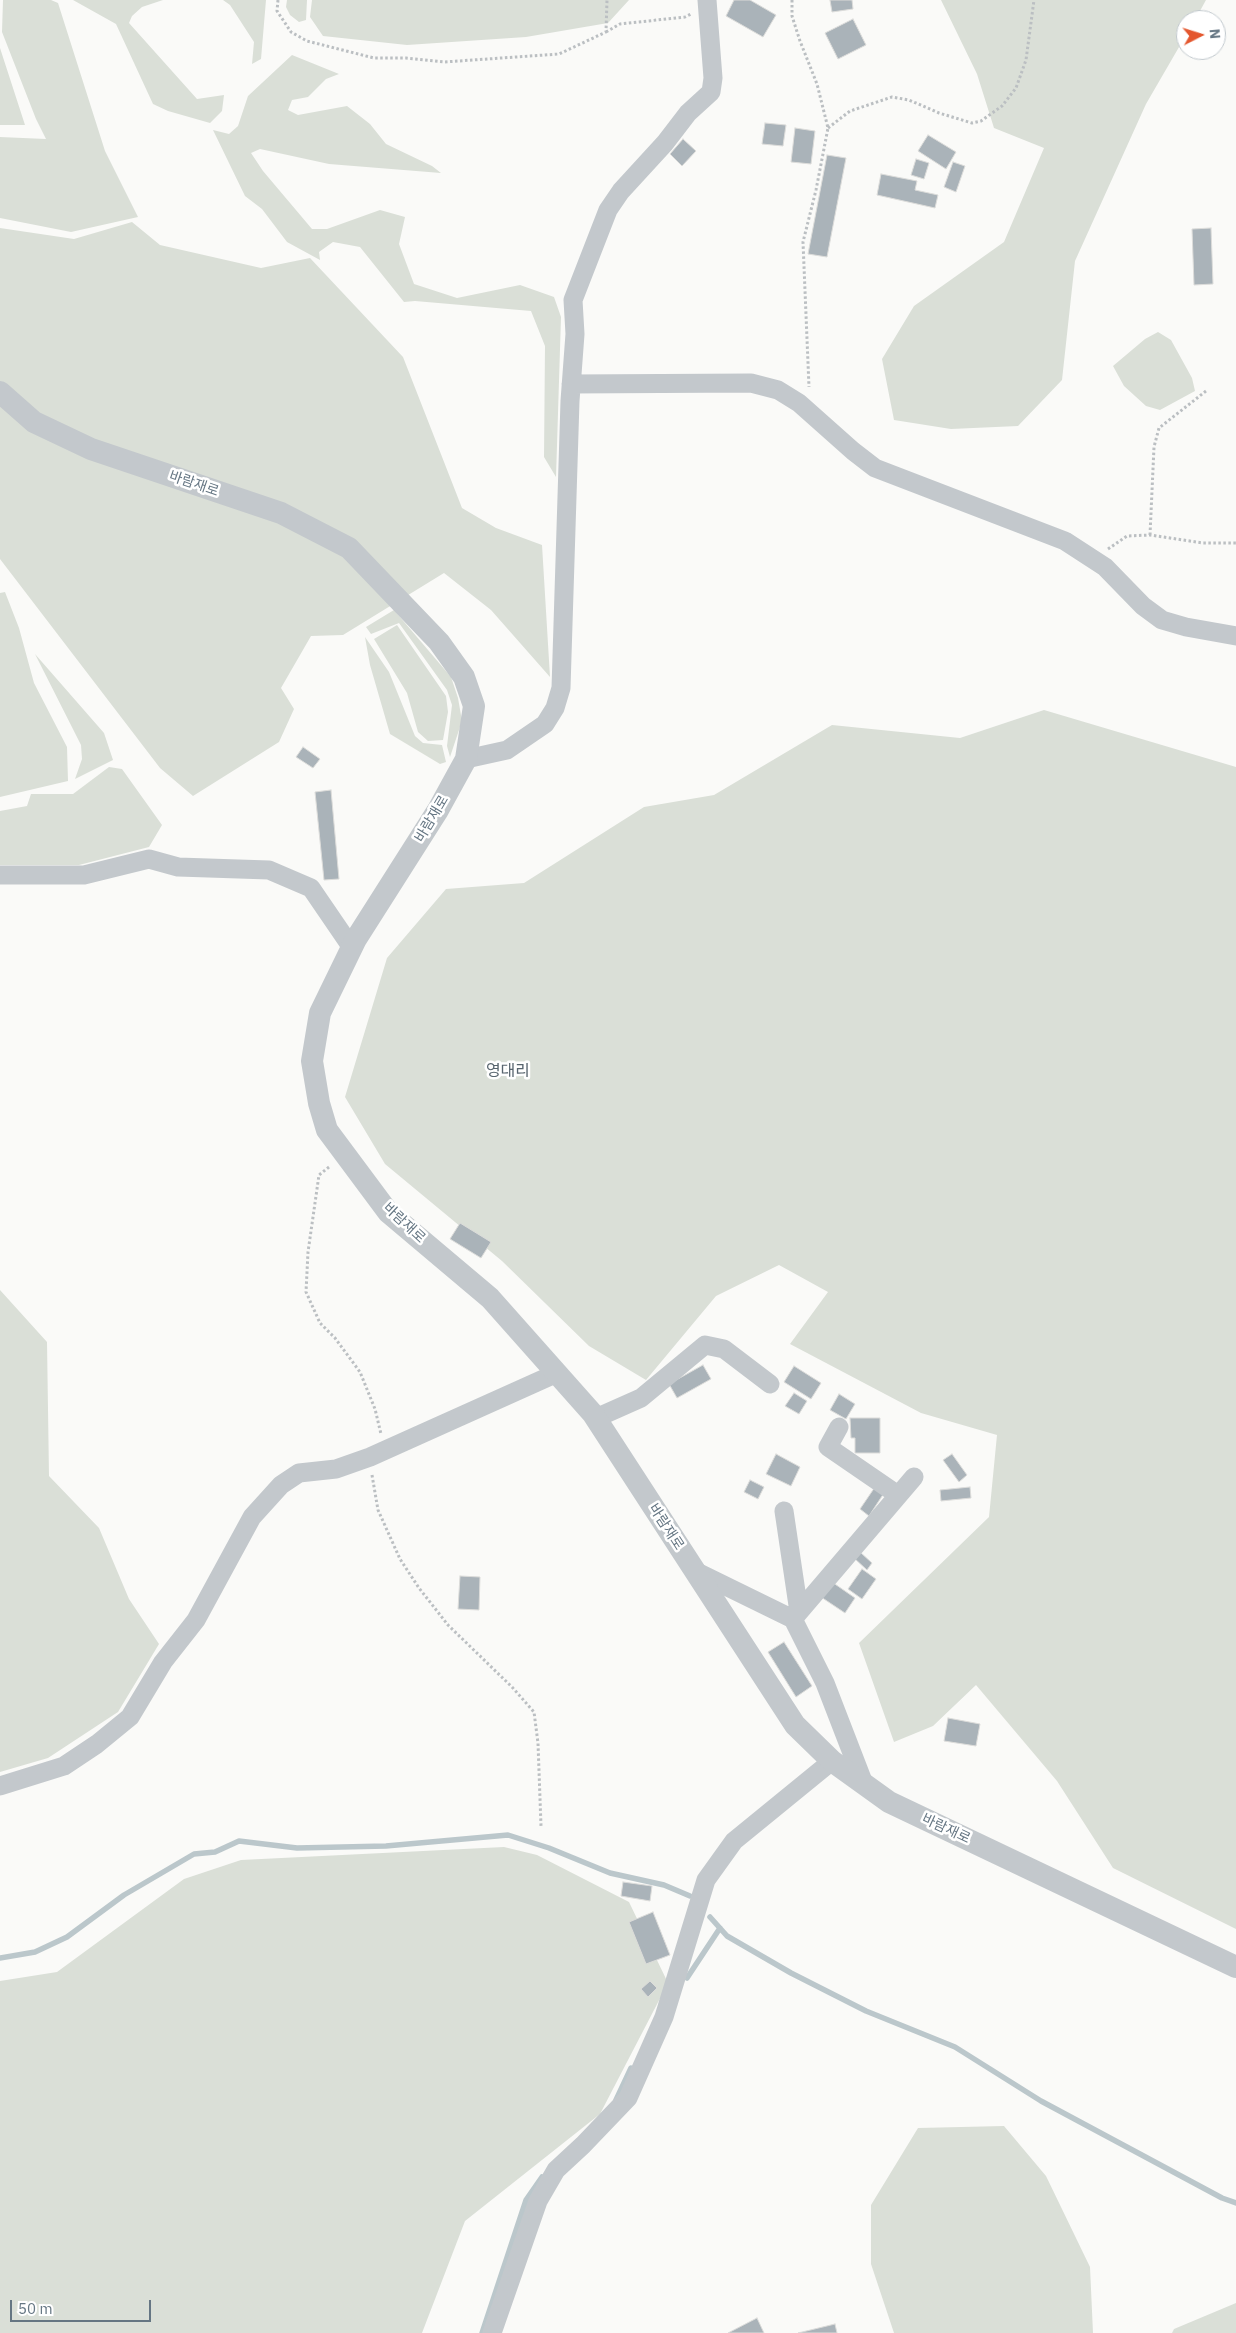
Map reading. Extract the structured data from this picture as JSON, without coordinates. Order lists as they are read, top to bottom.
{
  "streets": {
    "street": ["바람재로"]
  },
  "districts": ["영대리"],
  "scale_bar": "50 m",
  "north": "right"
}
